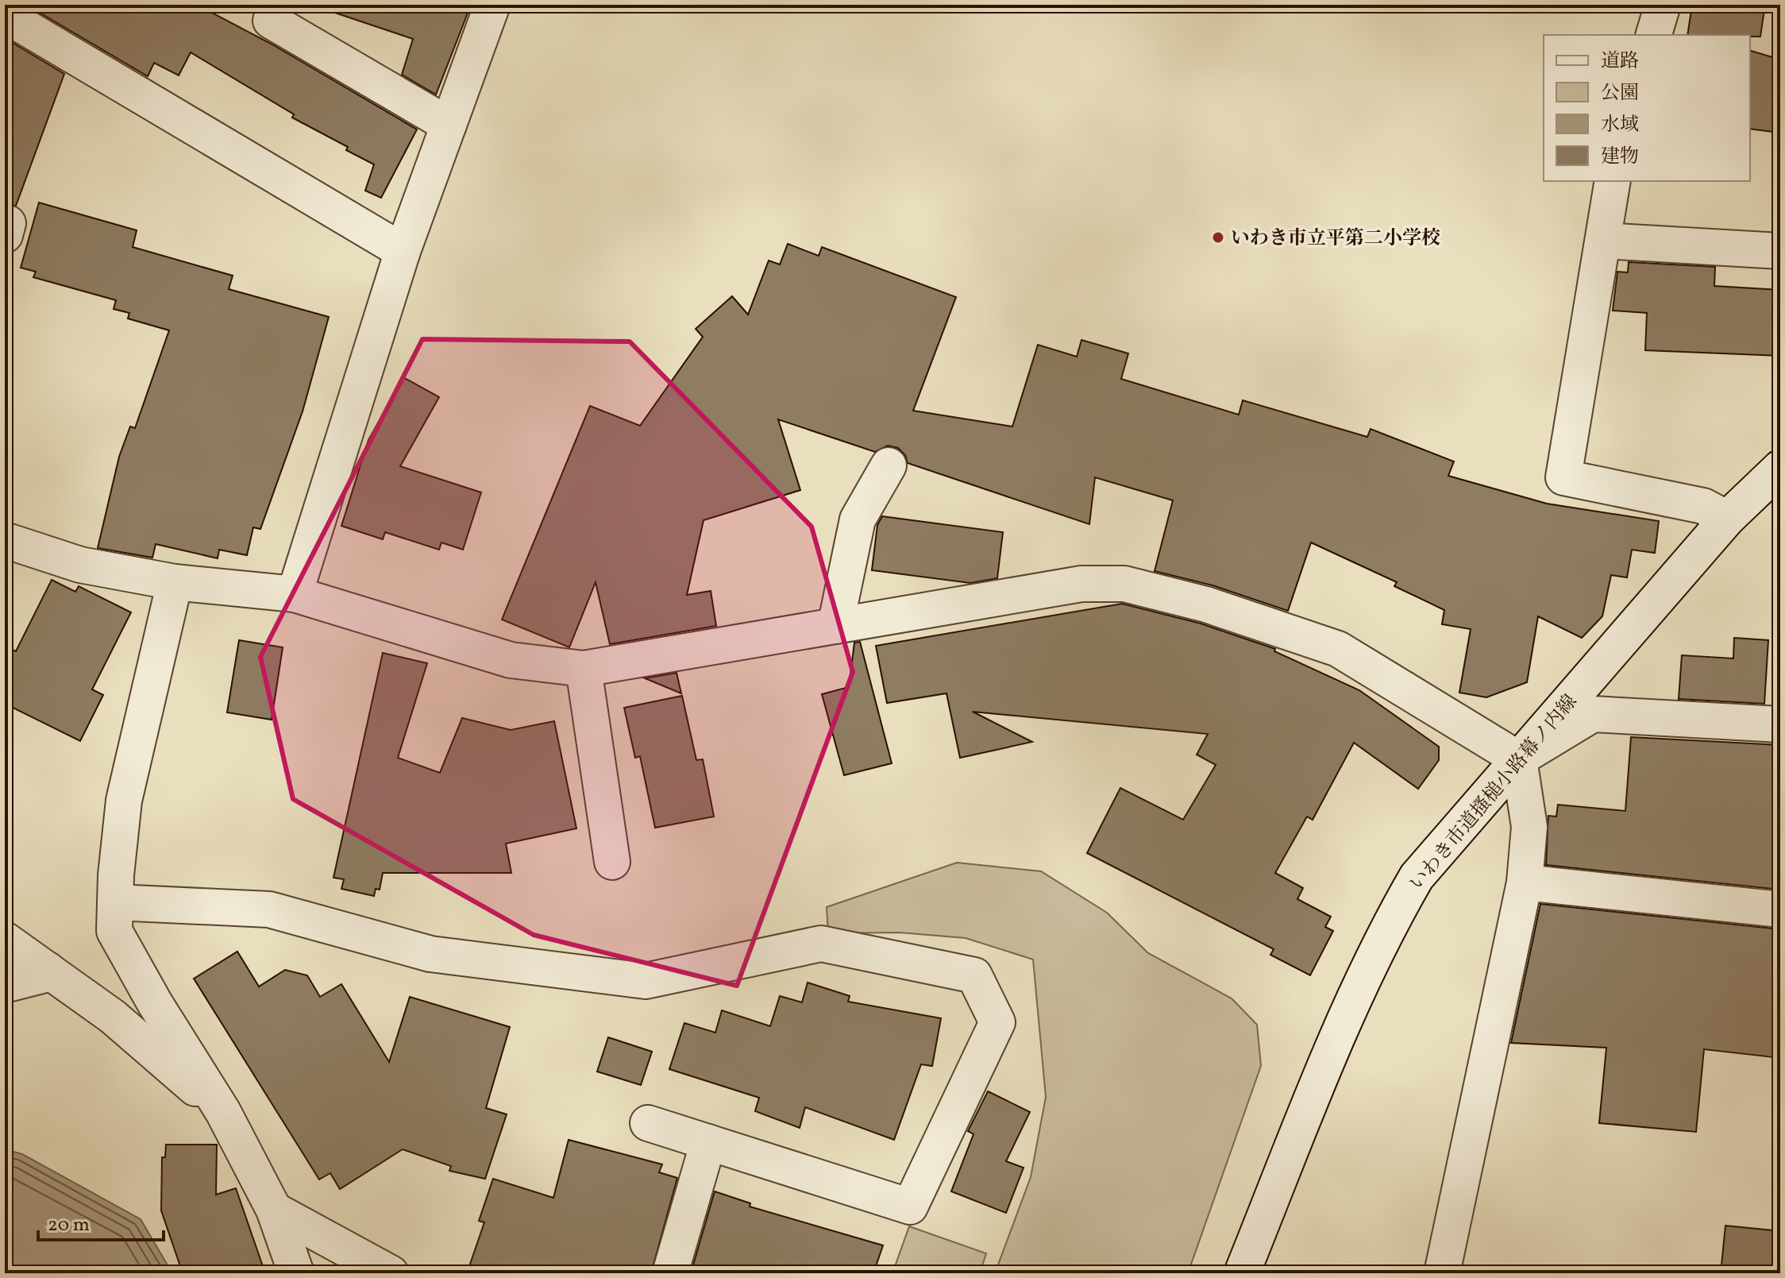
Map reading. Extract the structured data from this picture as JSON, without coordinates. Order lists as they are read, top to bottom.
{
  "streets": {
    "street": ["いわき市道搔槌小路幕ノ内線"]
  },
  "places": ["いわき市立平第二小学校"],
  "legend": [
    "道路",
    "公園",
    "水域",
    "建物"
  ],
  "scale_bar": "20 m"
}
